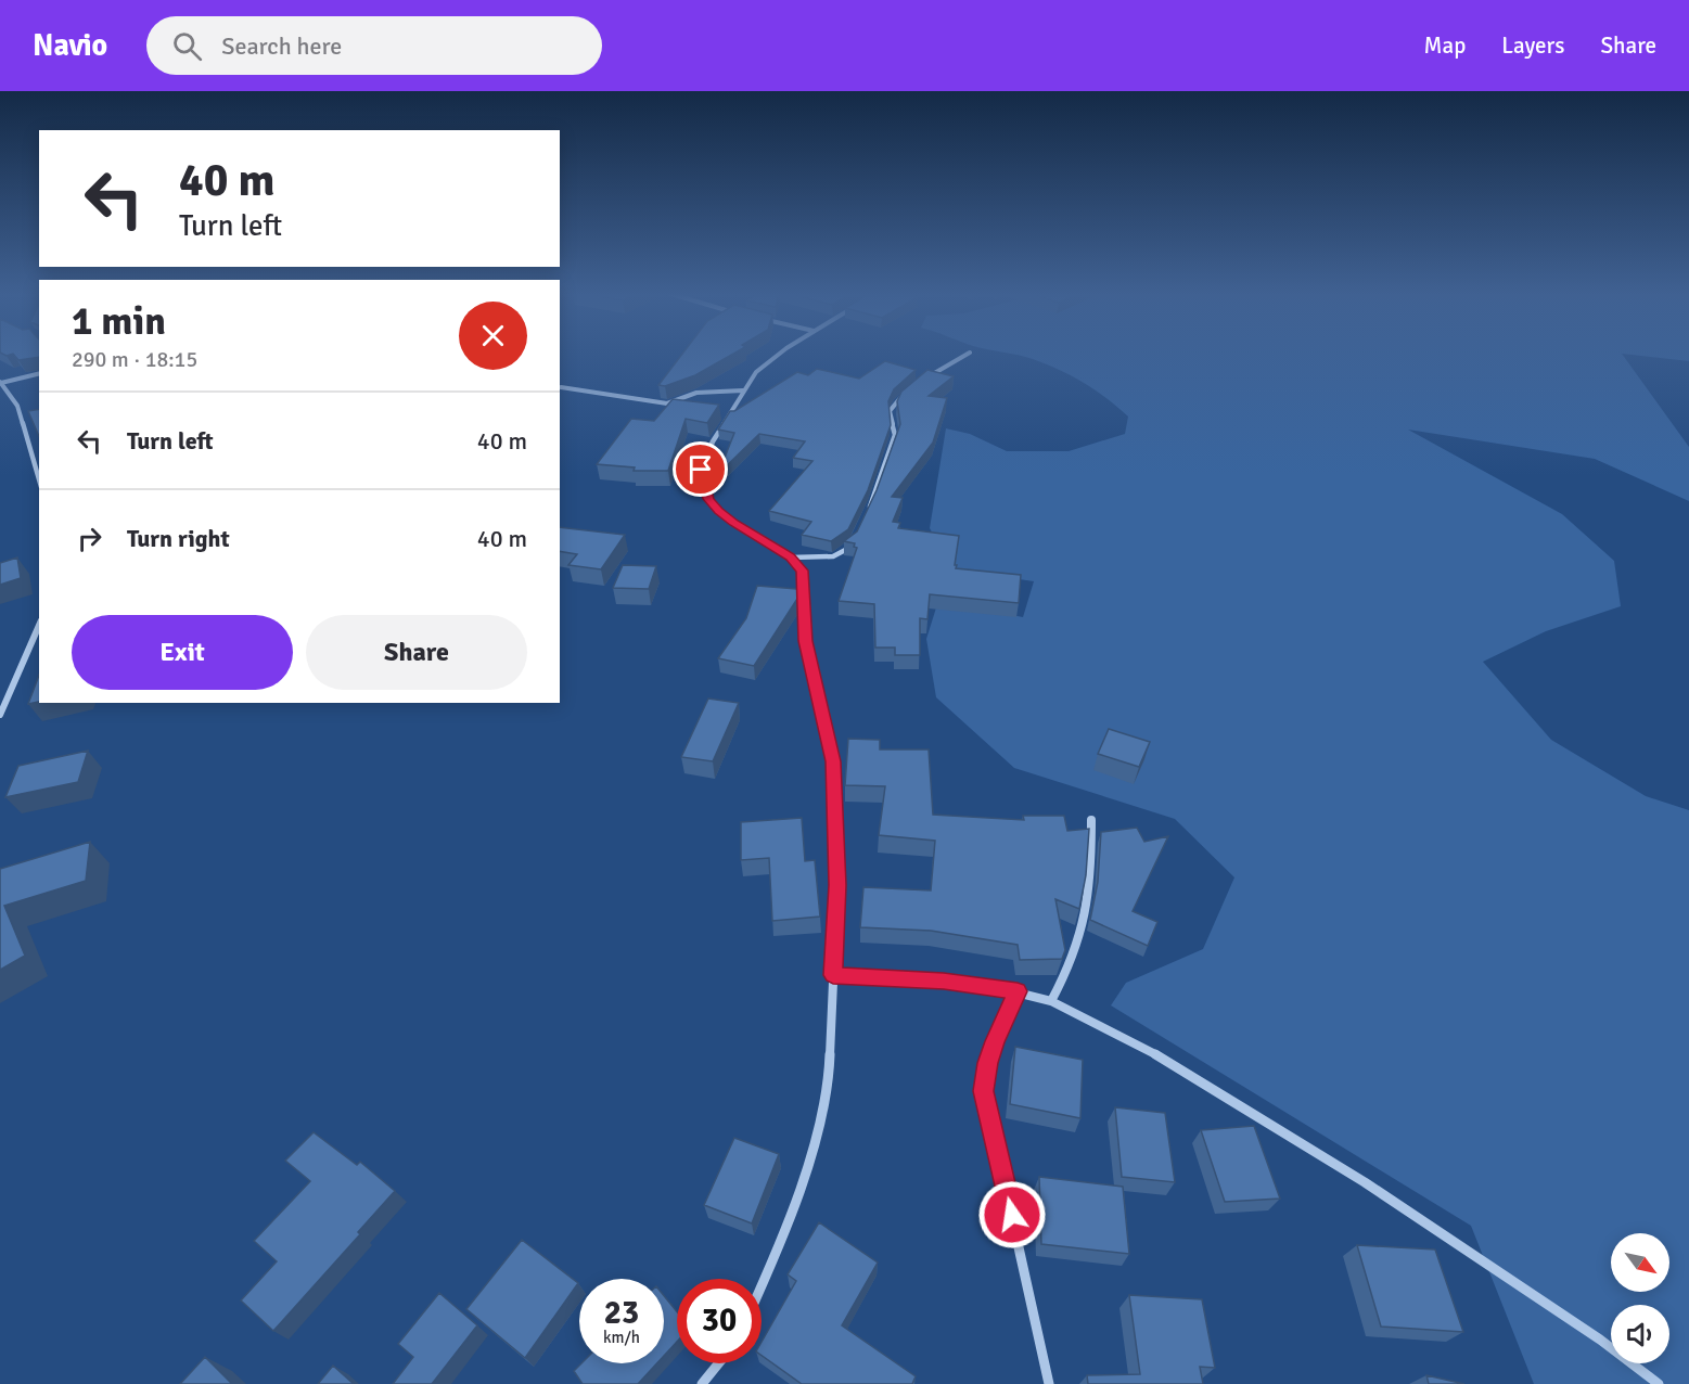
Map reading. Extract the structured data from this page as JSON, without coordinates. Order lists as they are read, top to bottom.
{
  "north": "bottom right",
  "page": {
    "header": "Navio",
    "search": "Search here",
    "nav": ["Map", "Layers", "Share"],
    "turn": ["40 m", "Turn left"],
    "heading": ["1 min", "290 m · 18:15"],
    "list": [
      {
        "name": "Turn left",
        "value": "40 m"
      },
      {
        "name": "Turn right",
        "value": "40 m"
      }
    ],
    "buttons": ["Exit", "Share"],
    "speed": "23 km/h",
    "limit": "30"
  }
}
